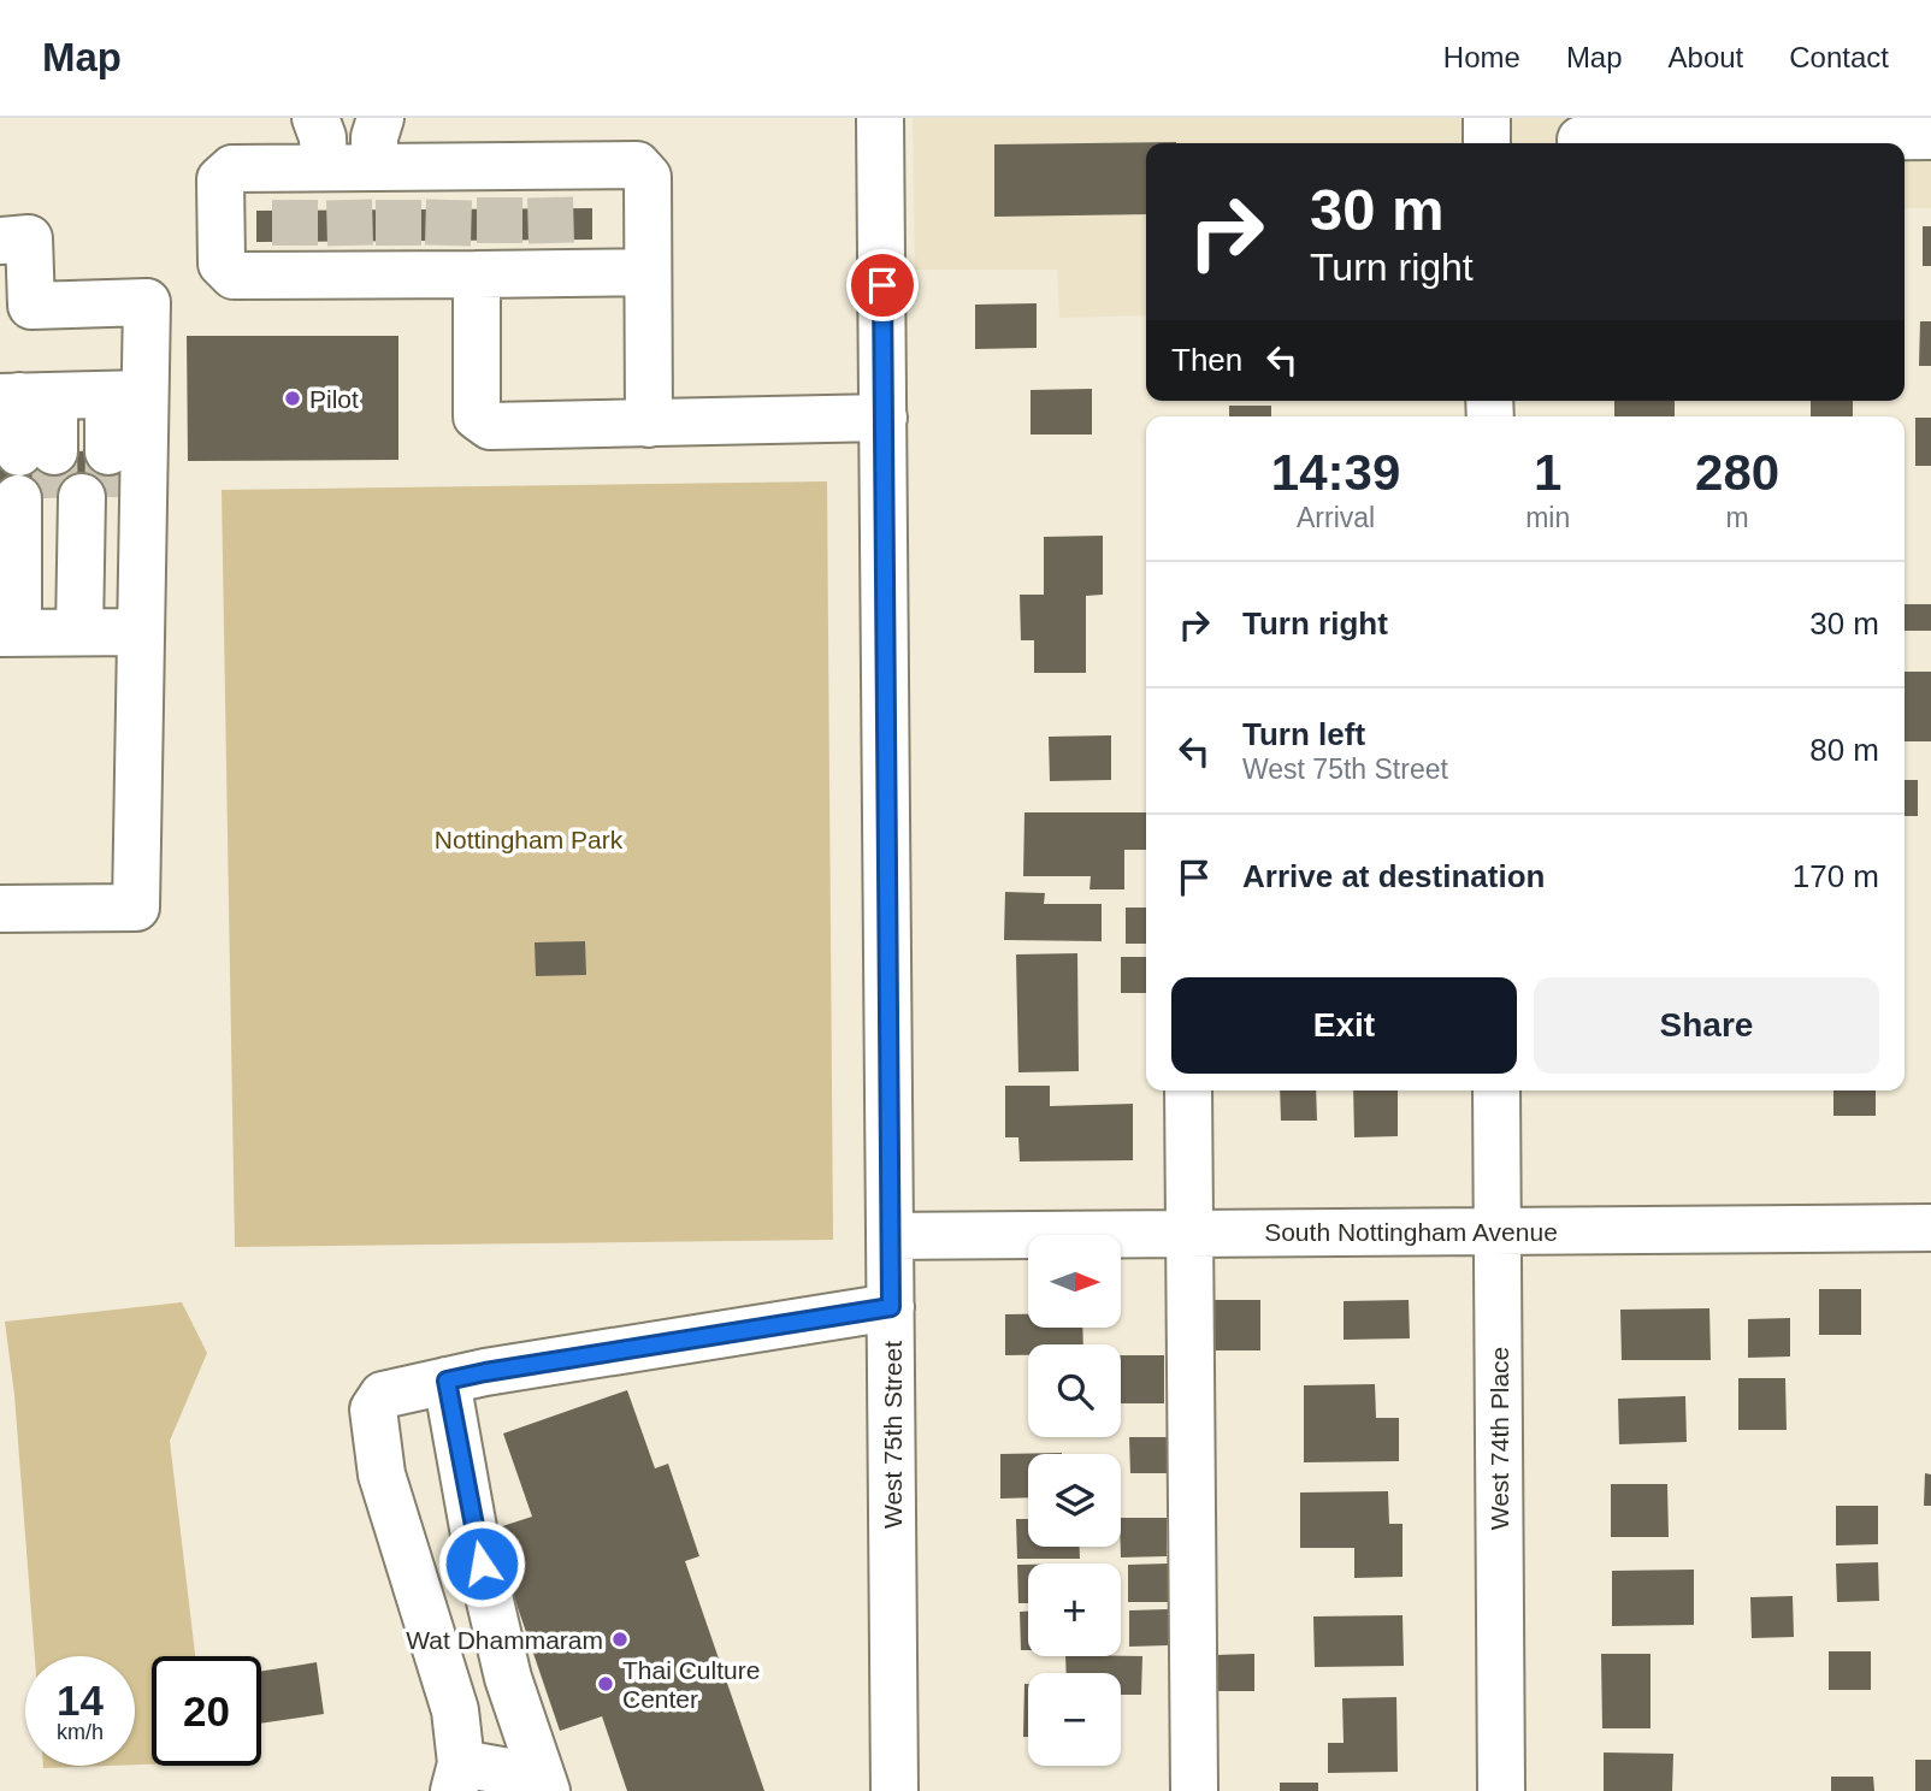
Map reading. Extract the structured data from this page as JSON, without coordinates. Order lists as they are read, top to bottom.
{
  "streets": {
    "street": ["South Nottingham Avenue", "West 75th Street", "West 74th Place"]
  },
  "crossings": [
    ["South Nottingham Avenue", "West 75th Street"],
    ["South Nottingham Avenue", "West 74th Place"]
  ],
  "parks": ["Nottingham Park"],
  "places": ["Pilot", "Wat Dhammaram", "Thai Culture Center"],
  "north": "right",
  "page": {
    "header": "Map",
    "nav": [
      "Home",
      "Map",
      "About",
      "Contact"
    ],
    "turn": ["30 m", "Turn right"],
    "then": "Then",
    "eta": [
      "14:39",
      "Arrival",
      "1",
      "min",
      "280",
      "m"
    ],
    "list": [
      {
        "name": "Turn right",
        "value": "30 m"
      },
      {
        "name": "Turn left",
        "note": "West 75th Street",
        "value": "80 m"
      },
      {
        "name": "Arrive at destination",
        "value": "170 m"
      }
    ],
    "buttons": ["Exit", "Share"],
    "map_buttons": ["+", "−"],
    "speed": "14 km/h",
    "limit": "20"
  }
}
